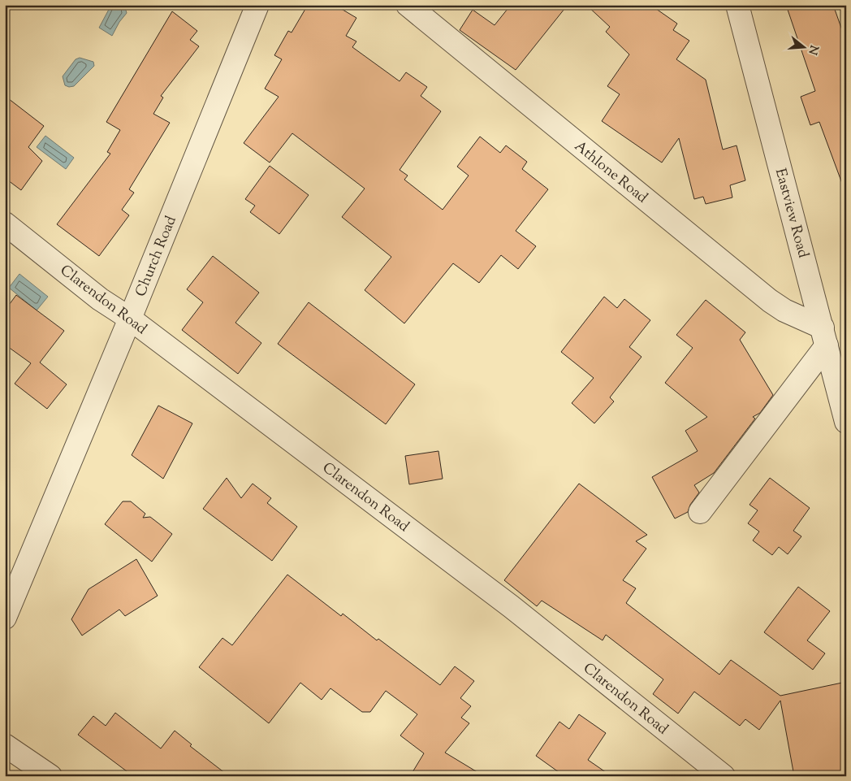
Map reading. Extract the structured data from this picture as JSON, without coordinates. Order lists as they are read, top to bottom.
{
  "streets": {
    "street": [
      "Athlone Road",
      "Eastview Road",
      "Church Road",
      "Clarendon Road"
    ]
  },
  "crossings": [
    ["Athlone Road", "Eastview Road"],
    ["Church Road", "Clarendon Road"]
  ],
  "north": "right"
}
